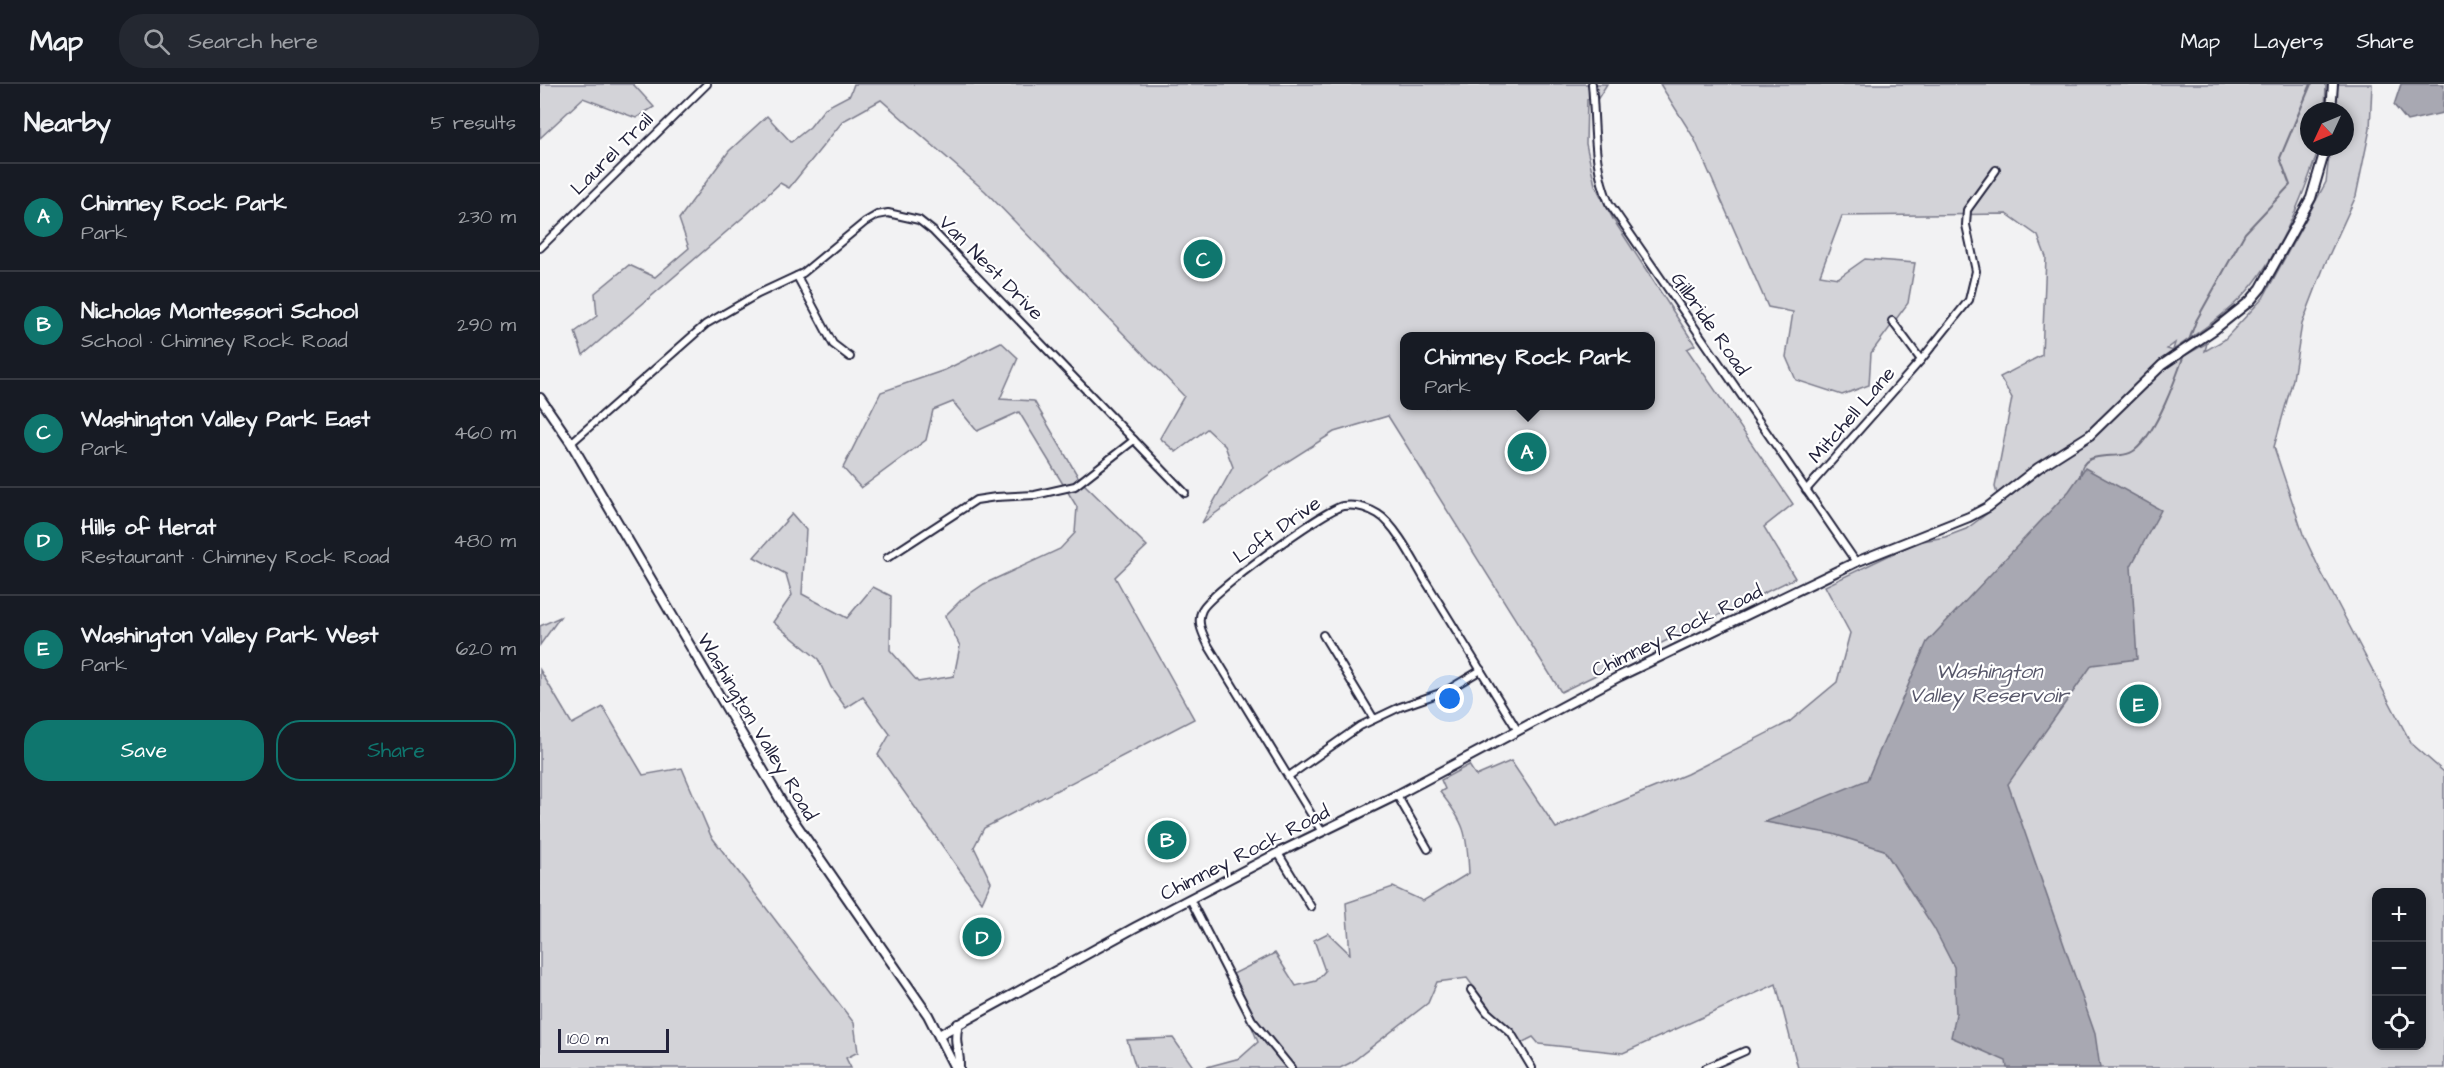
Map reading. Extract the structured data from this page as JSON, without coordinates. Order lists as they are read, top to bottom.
{
  "streets": {
    "street": [
      "Laurel Trail",
      "Van Nest Drive",
      "Gilbride Road",
      "Mitchell Lane",
      "Loft Drive",
      "Chimney Rock Road",
      "Washington Valley Road"
    ]
  },
  "crossings": [
    ["Van Nest Drive", "Washington Valley Road"],
    ["Gilbride Road", "Mitchell Lane"],
    ["Gilbride Road", "Chimney Rock Road"],
    ["Loft Drive", "Chimney Rock Road"],
    ["Chimney Rock Road", "Washington Valley Road"]
  ],
  "water": ["Washington Valley Reservoir"],
  "scale_bar": "100 m",
  "north": "bottom left",
  "page": {
    "header": "Map",
    "search": "Search here",
    "nav": ["Map", "Layers", "Share"],
    "heading": ["Nearby", "5 results"],
    "list": [
      {
        "mark": "A",
        "name": "Chimney Rock Park",
        "note": "Park",
        "value": "230 m"
      },
      {
        "mark": "B",
        "name": "Nicholas Montessori School",
        "note": "School · Chimney Rock Road",
        "value": "290 m"
      },
      {
        "mark": "C",
        "name": "Washington Valley Park East",
        "note": "Park",
        "value": "460 m"
      },
      {
        "mark": "D",
        "name": "Hills of Herat",
        "note": "Restaurant · Chimney Rock Road",
        "value": "480 m"
      },
      {
        "mark": "E",
        "name": "Washington Valley Park West",
        "note": "Park",
        "value": "620 m"
      }
    ],
    "pins": [
      "C",
      "A",
      "E",
      "B",
      "D"
    ],
    "popup": ["Chimney Rock Park", "Park"],
    "buttons": ["Save", "Share"],
    "map_buttons": ["+", "−"],
    "scale": "100 m"
  }
}
